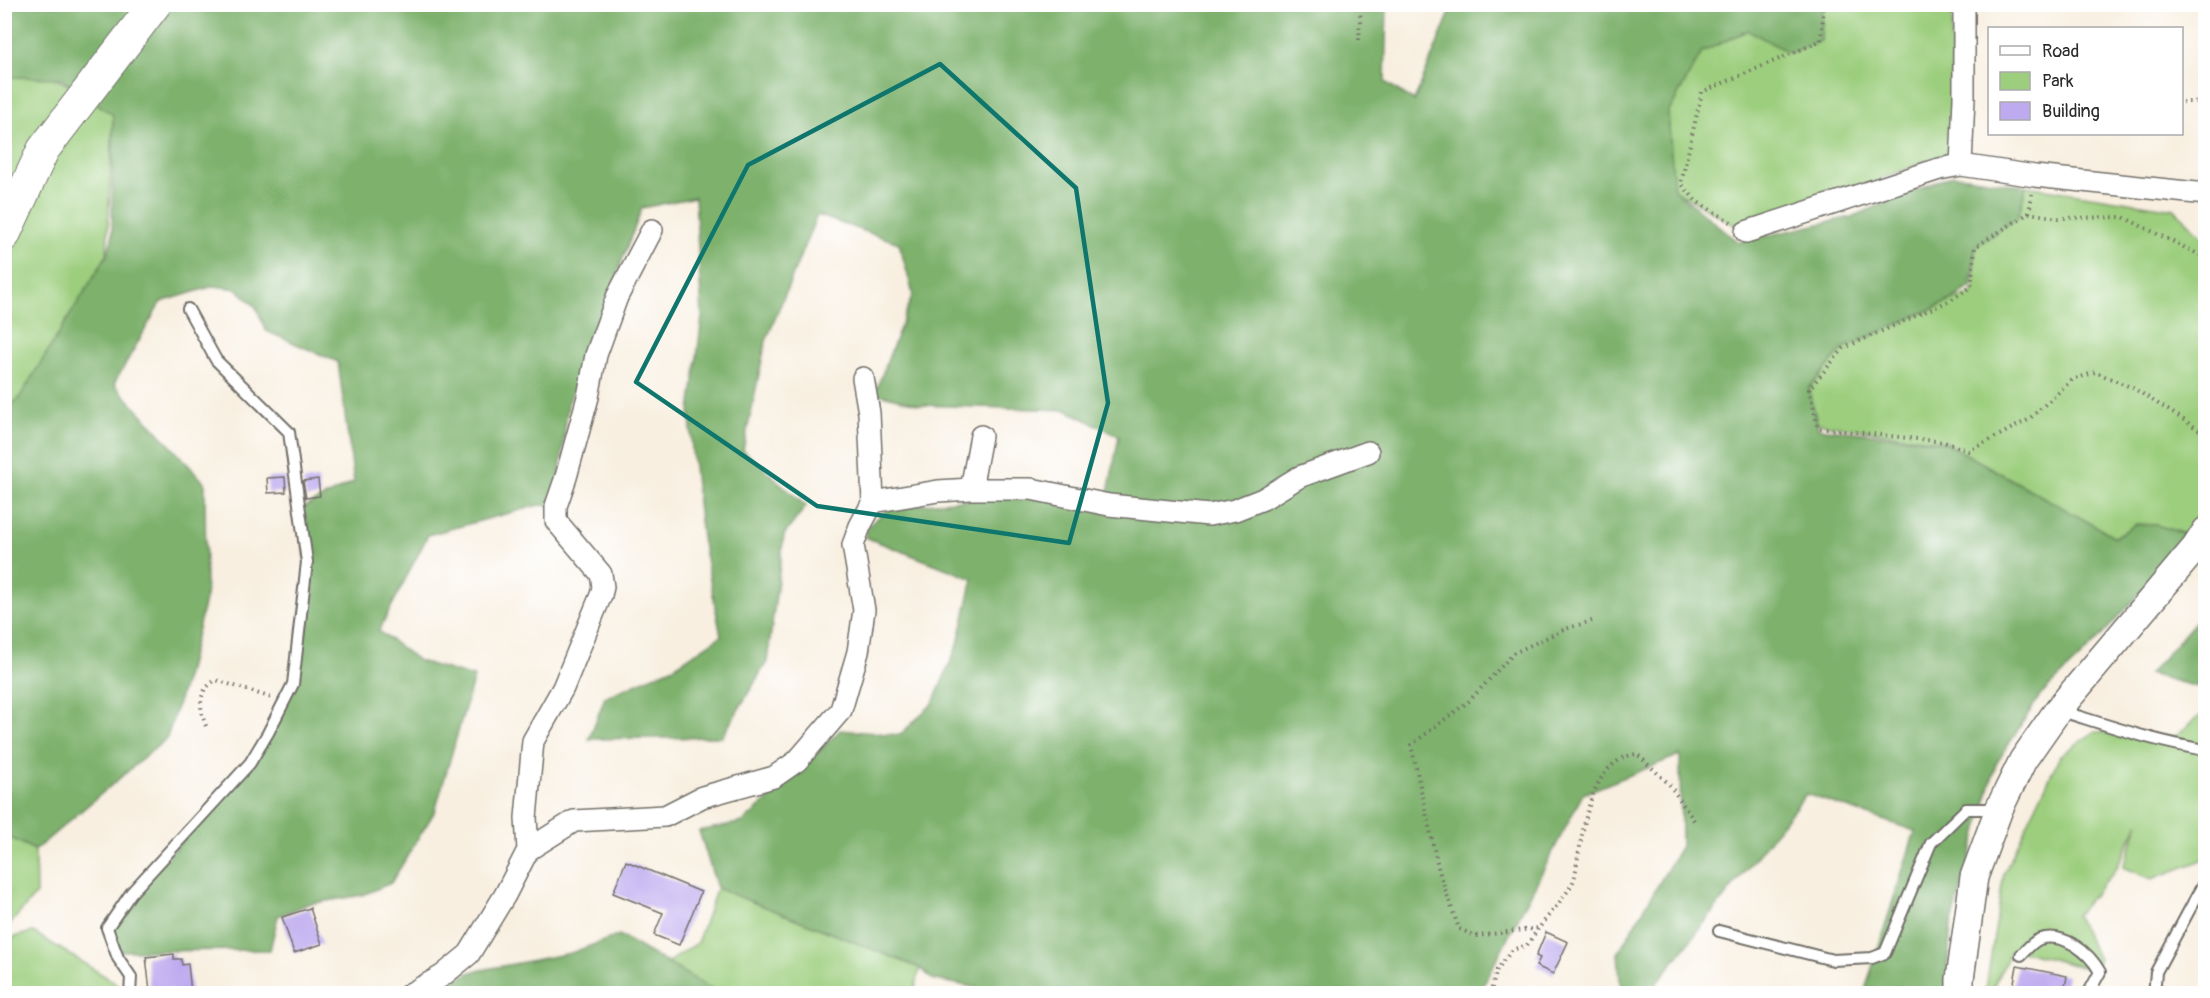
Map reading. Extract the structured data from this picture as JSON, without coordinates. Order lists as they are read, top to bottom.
{
  "legend": ["Road", "Park", "Building"]
}
